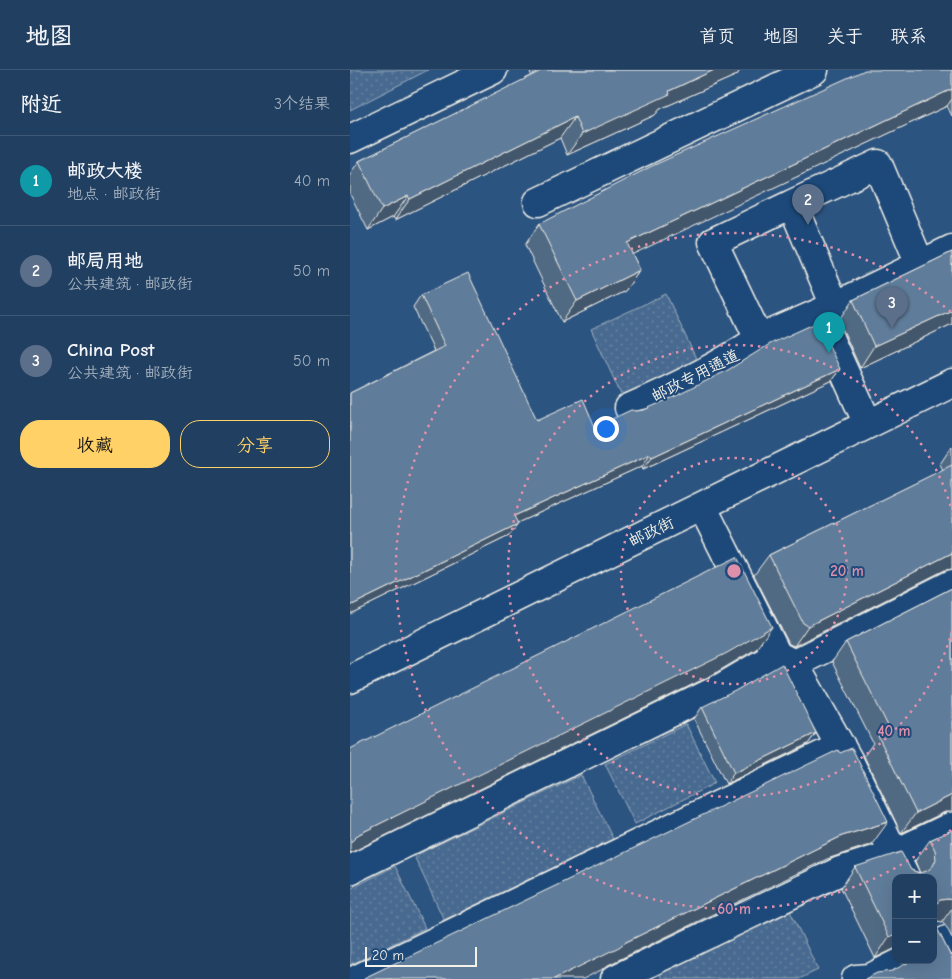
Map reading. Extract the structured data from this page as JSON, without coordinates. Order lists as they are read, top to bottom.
{
  "streets": {
    "street": ["邮政专用通道", "邮政街"]
  },
  "scale_bar": "20 m",
  "page": {
    "header": "地图",
    "nav": [
      "首页",
      "地图",
      "关于",
      "联系"
    ],
    "heading": ["附近", "3个结果"],
    "list": [
      {
        "mark": "1",
        "name": "邮政大楼",
        "note": "地点 · 邮政街",
        "value": "40 m"
      },
      {
        "mark": "2",
        "name": "邮局用地",
        "note": "公共建筑 · 邮政街",
        "value": "50 m"
      },
      {
        "mark": "3",
        "name": "China Post",
        "note": "公共建筑 · 邮政街",
        "value": "50 m"
      }
    ],
    "pins": ["2", "3", "1"],
    "buttons": ["收藏", "分享"],
    "map_buttons": ["+", "−"],
    "scale": "20 m"
  },
  "rings": ["20 m", "40 m", "60 m"]
}
